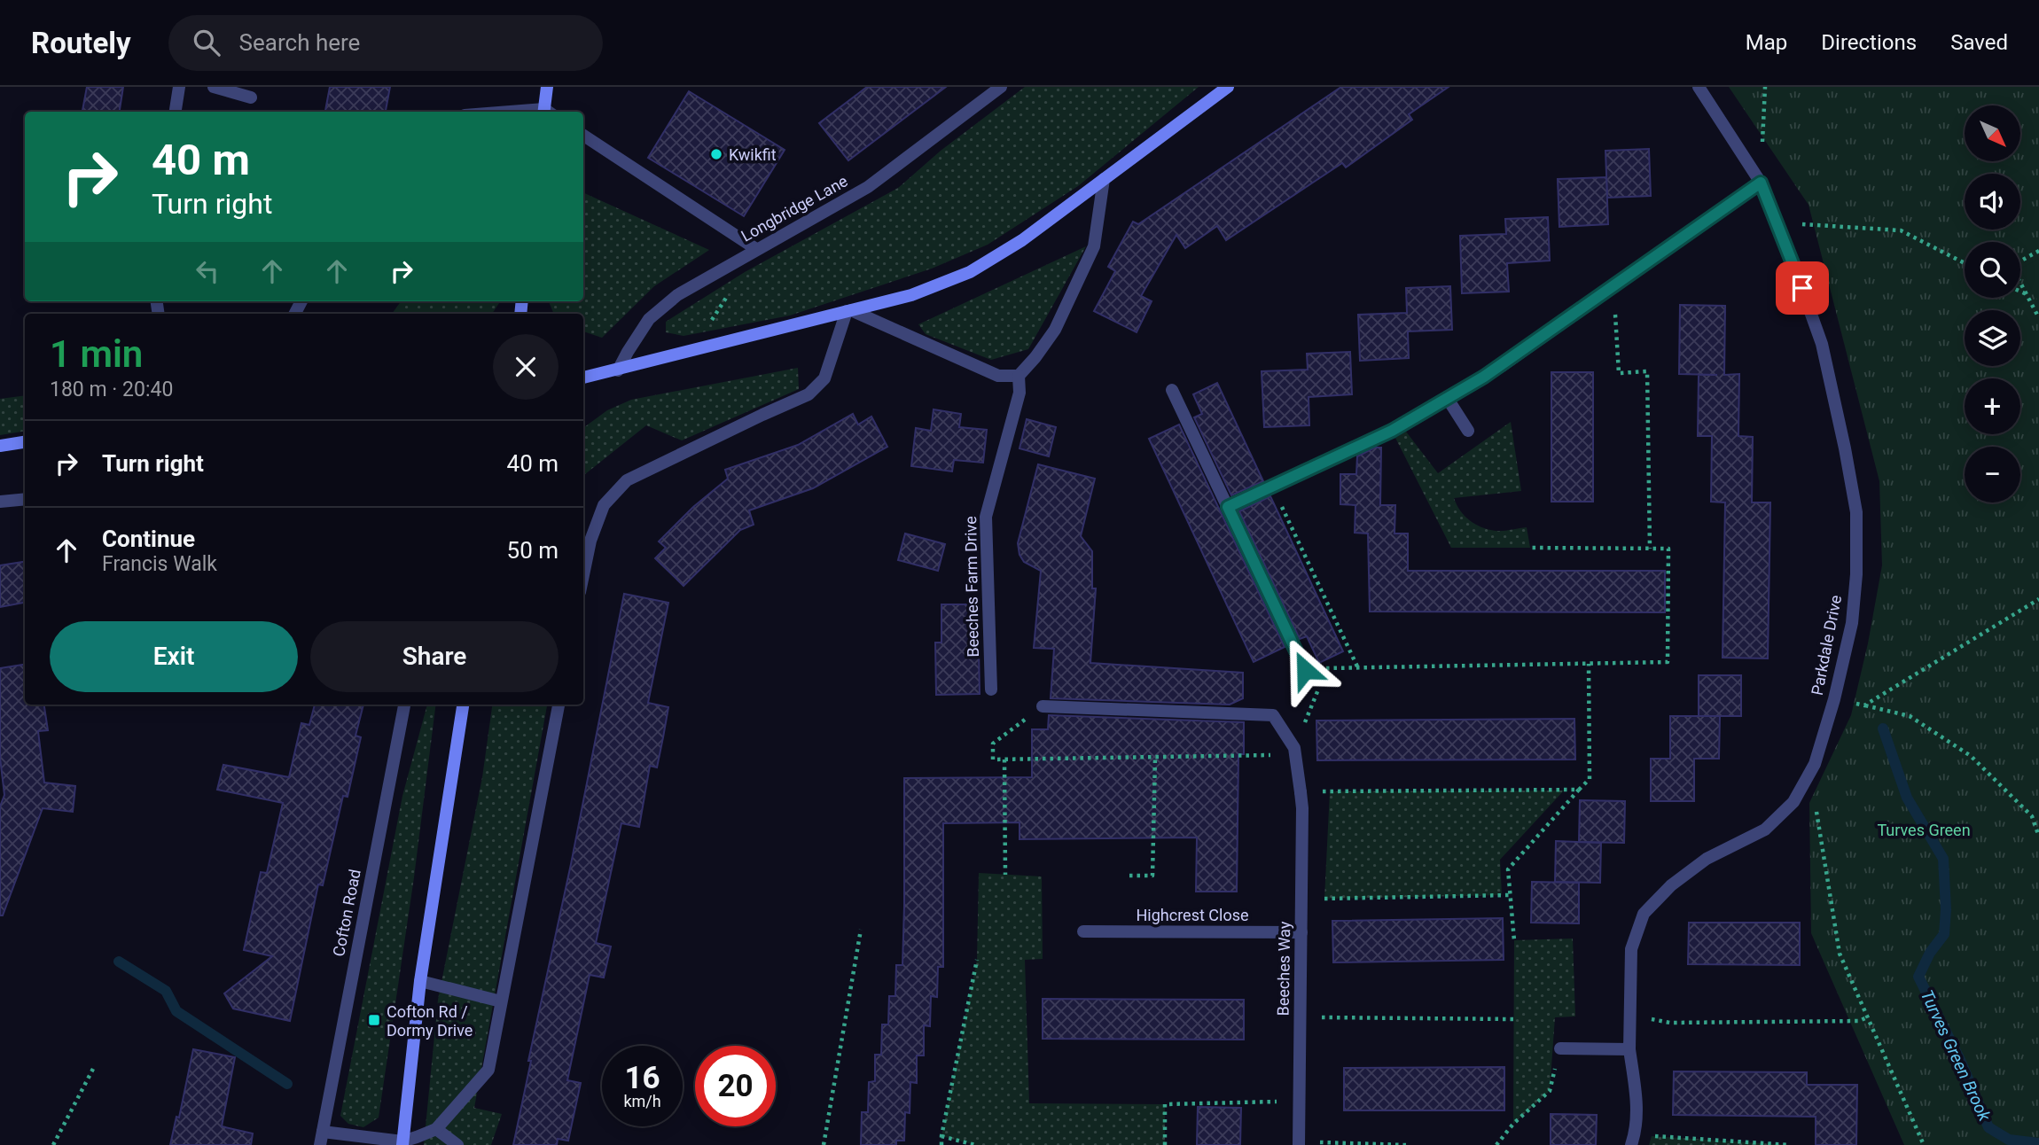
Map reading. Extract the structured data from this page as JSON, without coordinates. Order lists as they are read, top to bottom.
{
  "streets": {
    "street": [
      "Longbridge Lane",
      "Beeches Farm Drive",
      "Parkdale Drive",
      "Cofton Road",
      "Highcrest Close",
      "Beeches Way"
    ]
  },
  "crossings": [
    ["Highcrest Close", "Beeches Way"]
  ],
  "water": ["Turves Green Brook"],
  "parks": ["Turves Green"],
  "places": {
    "other": ["Kwikfit"],
    "transit": ["Cofton Rd / Dormy Drive"]
  },
  "north": "bottom right",
  "page": {
    "header": "Routely",
    "search": "Search here",
    "nav": ["Map", "Directions", "Saved"],
    "map_buttons": ["+", "−"],
    "turn": ["40 m", "Turn right"],
    "heading": ["1 min", "180 m · 20:40"],
    "list": [
      {
        "name": "Turn right",
        "value": "40 m"
      },
      {
        "name": "Continue",
        "note": "Francis Walk",
        "value": "50 m"
      }
    ],
    "buttons": ["Exit", "Share"],
    "speed": "16 km/h",
    "limit": "20"
  }
}
